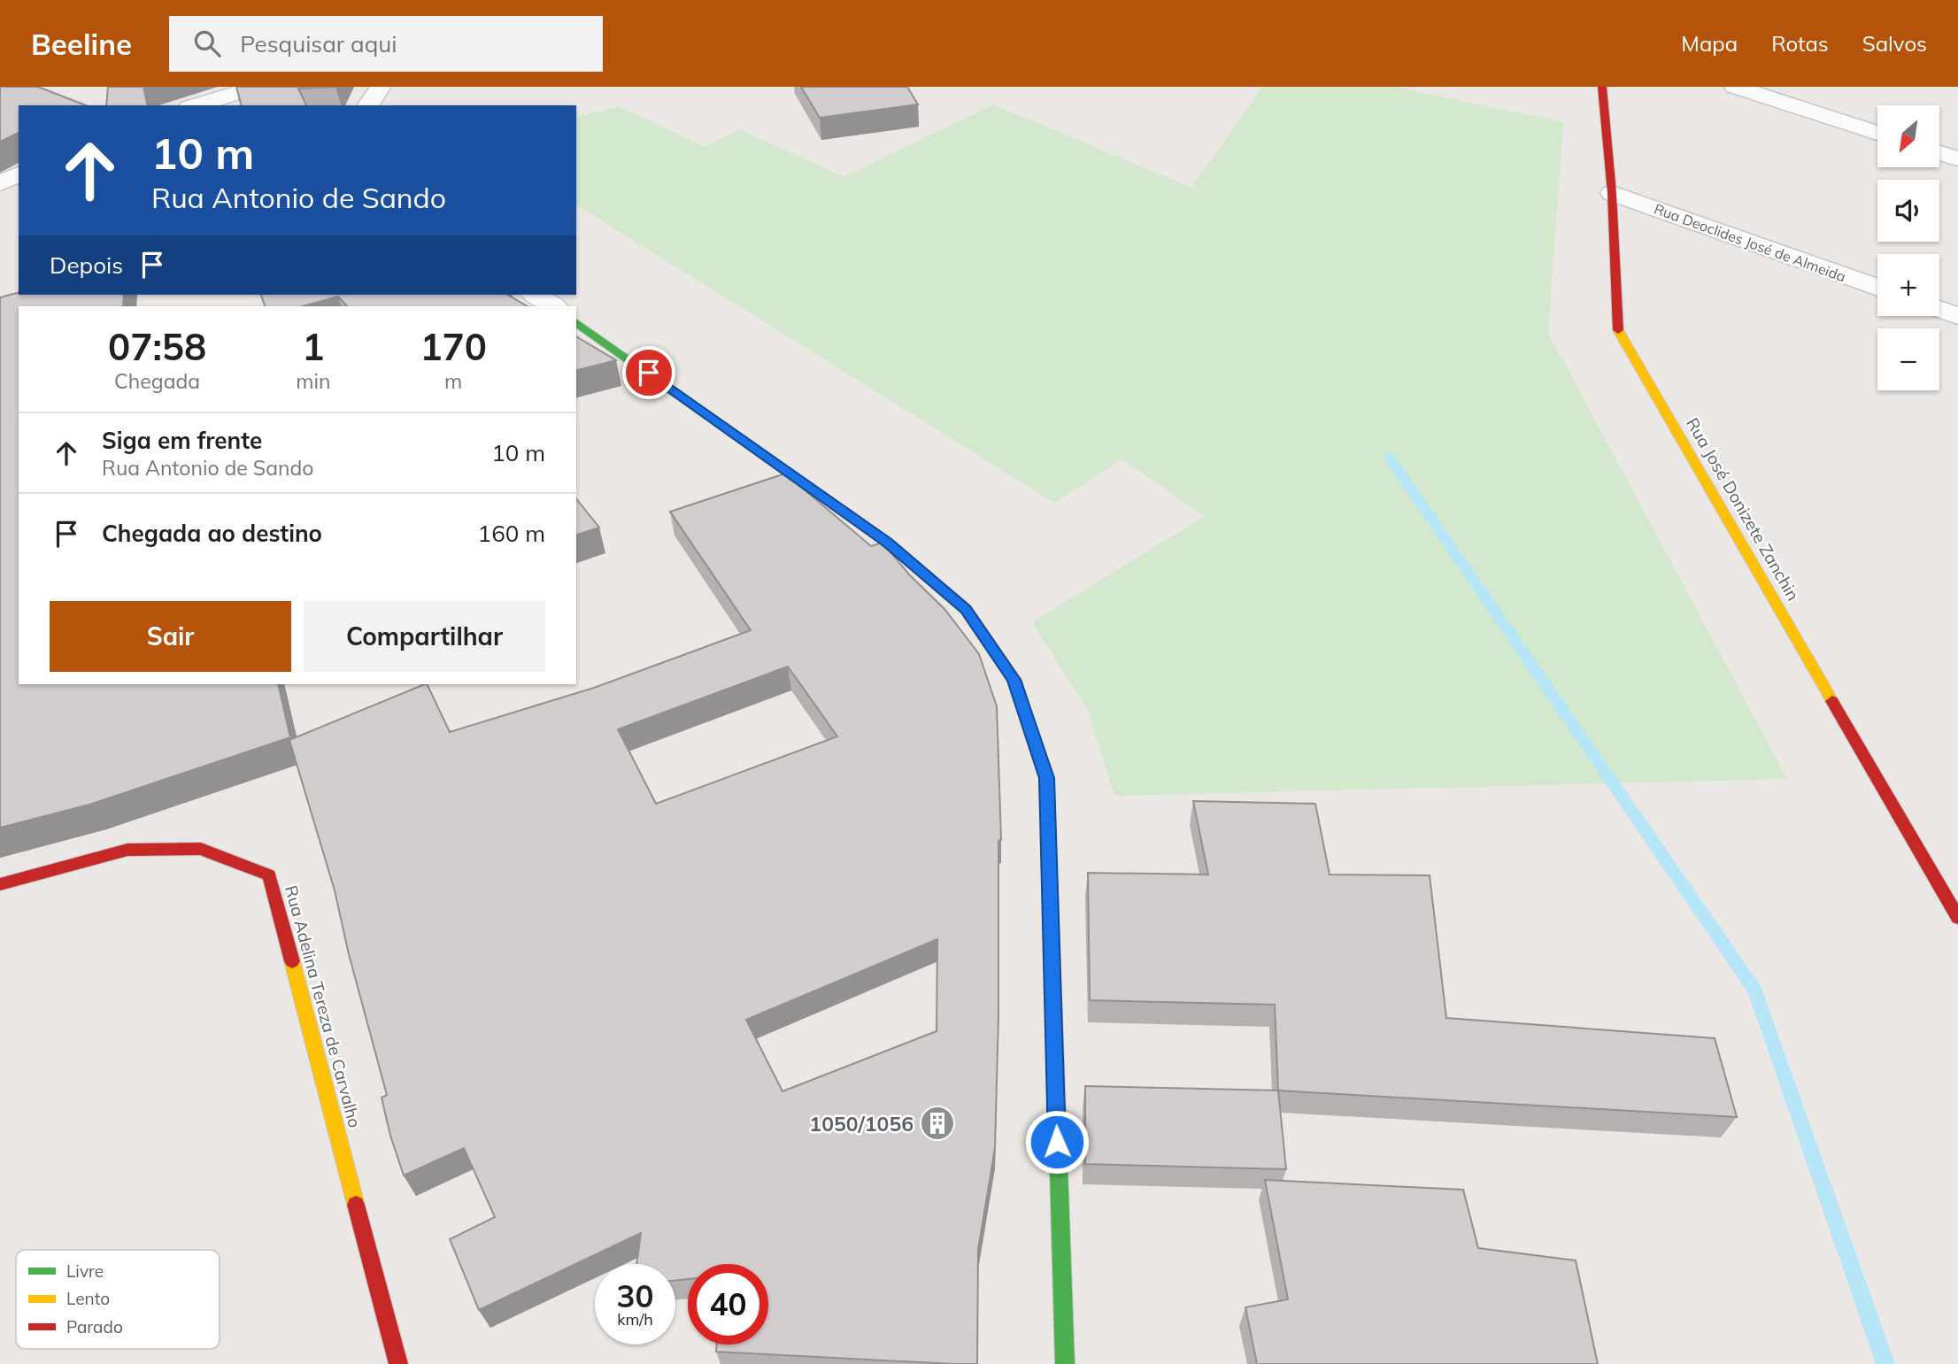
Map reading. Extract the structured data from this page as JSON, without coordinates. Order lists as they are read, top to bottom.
{
  "streets": {
    "street": ["Rua Deoclides José de Almeida", "Rua José Donizete Zanchin", "Rua Adelina Tereza de Carvalho"]
  },
  "crossings": [
    ["Rua Deoclides José de Almeida", "Rua José Donizete Zanchin"]
  ],
  "places": {
    "building": ["1050/1056"]
  },
  "legend": ["Livre", "Lento", "Parado"],
  "north": "bottom left",
  "page": {
    "header": "Beeline",
    "search": "Pesquisar aqui",
    "nav": ["Mapa", "Rotas", "Salvos"],
    "map_buttons": ["+", "−"],
    "turn": ["10 m", "Rua Antonio de Sando"],
    "then": "Depois",
    "eta": [
      "07:58",
      "Chegada",
      "1",
      "min",
      "170",
      "m"
    ],
    "list": [
      {
        "name": "Siga em frente",
        "note": "Rua Antonio de Sando",
        "value": "10 m"
      },
      {
        "name": "Chegada ao destino",
        "value": "160 m"
      }
    ],
    "buttons": ["Sair", "Compartilhar"],
    "speed": "30 km/h",
    "limit": "40"
  }
}
